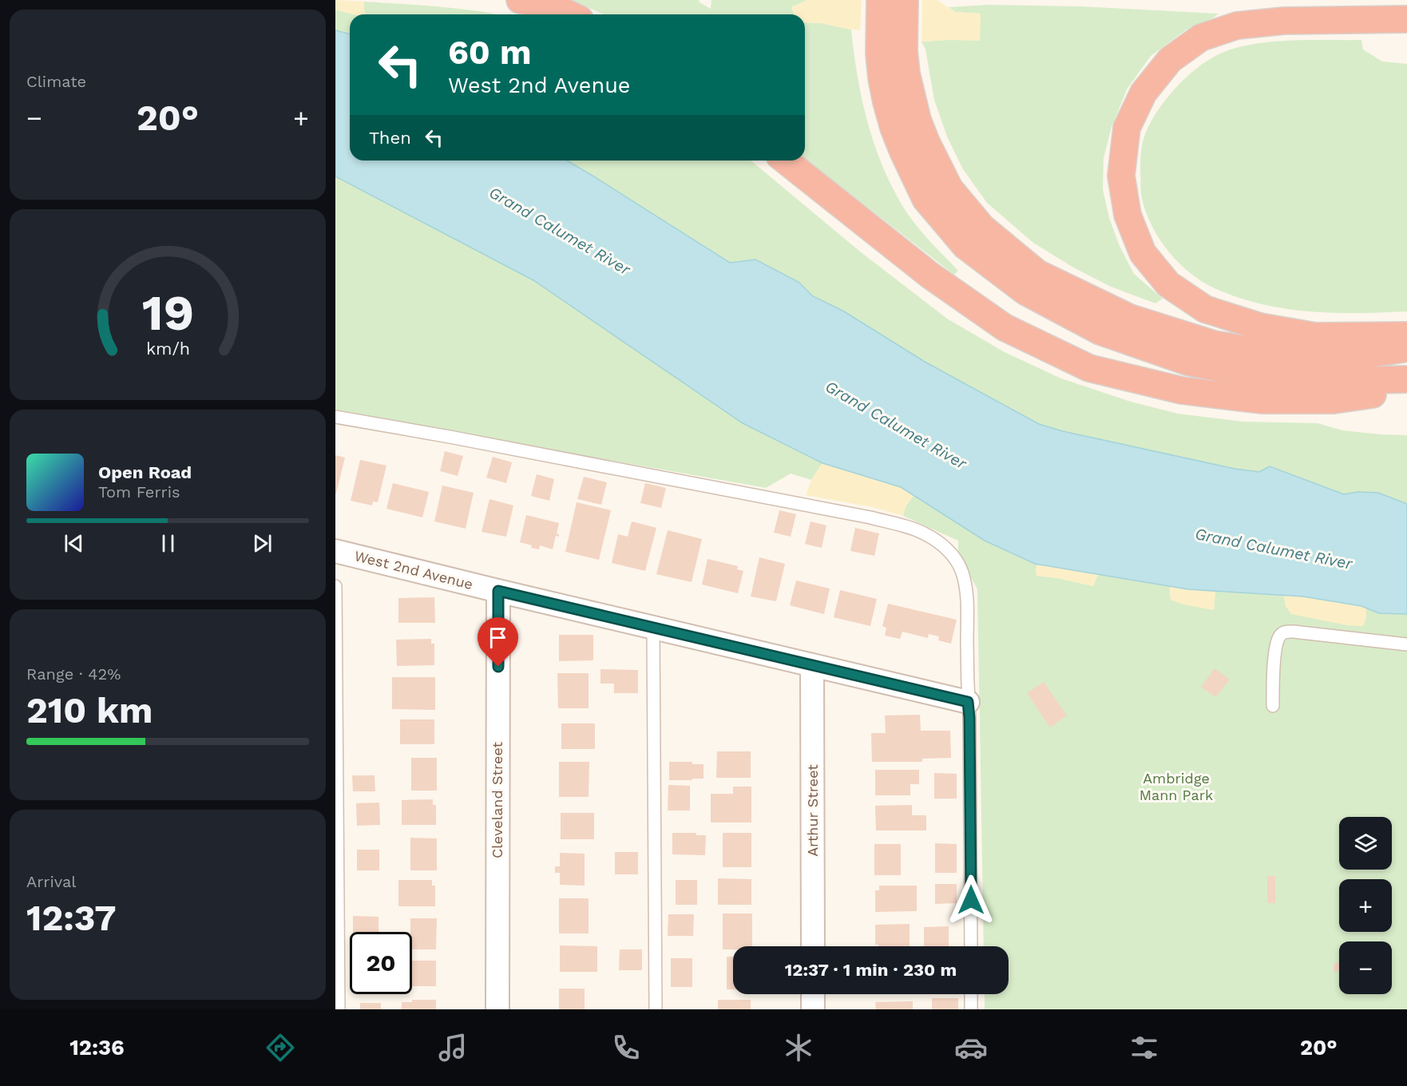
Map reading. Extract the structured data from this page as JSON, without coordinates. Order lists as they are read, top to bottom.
{
  "streets": {
    "street": ["West 2nd Avenue", "Cleveland Street", "Arthur Street"]
  },
  "crossings": [
    ["West 2nd Avenue", "Cleveland Street"],
    ["West 2nd Avenue", "Arthur Street"]
  ],
  "water": ["Grand Calumet River"],
  "parks": ["Ambridge Mann Park"],
  "page": {
    "tile": [
      "Climate",
      ["Range · 42%", "210 km"],
      ["Arrival", "12:37"]
    ],
    "turn": ["60 m", "West 2nd Avenue"],
    "heat": ["−", "20°", "+"],
    "then": "Then",
    "song": ["Open Road", "Tom Ferris"],
    "map_buttons": ["+", "−"],
    "limit": "20",
    "trip": "12:37 · 1 min · 230 m",
    "tabs": ["12:36", "20°"],
    "gauge": ["19", "km/h"]
  }
}
